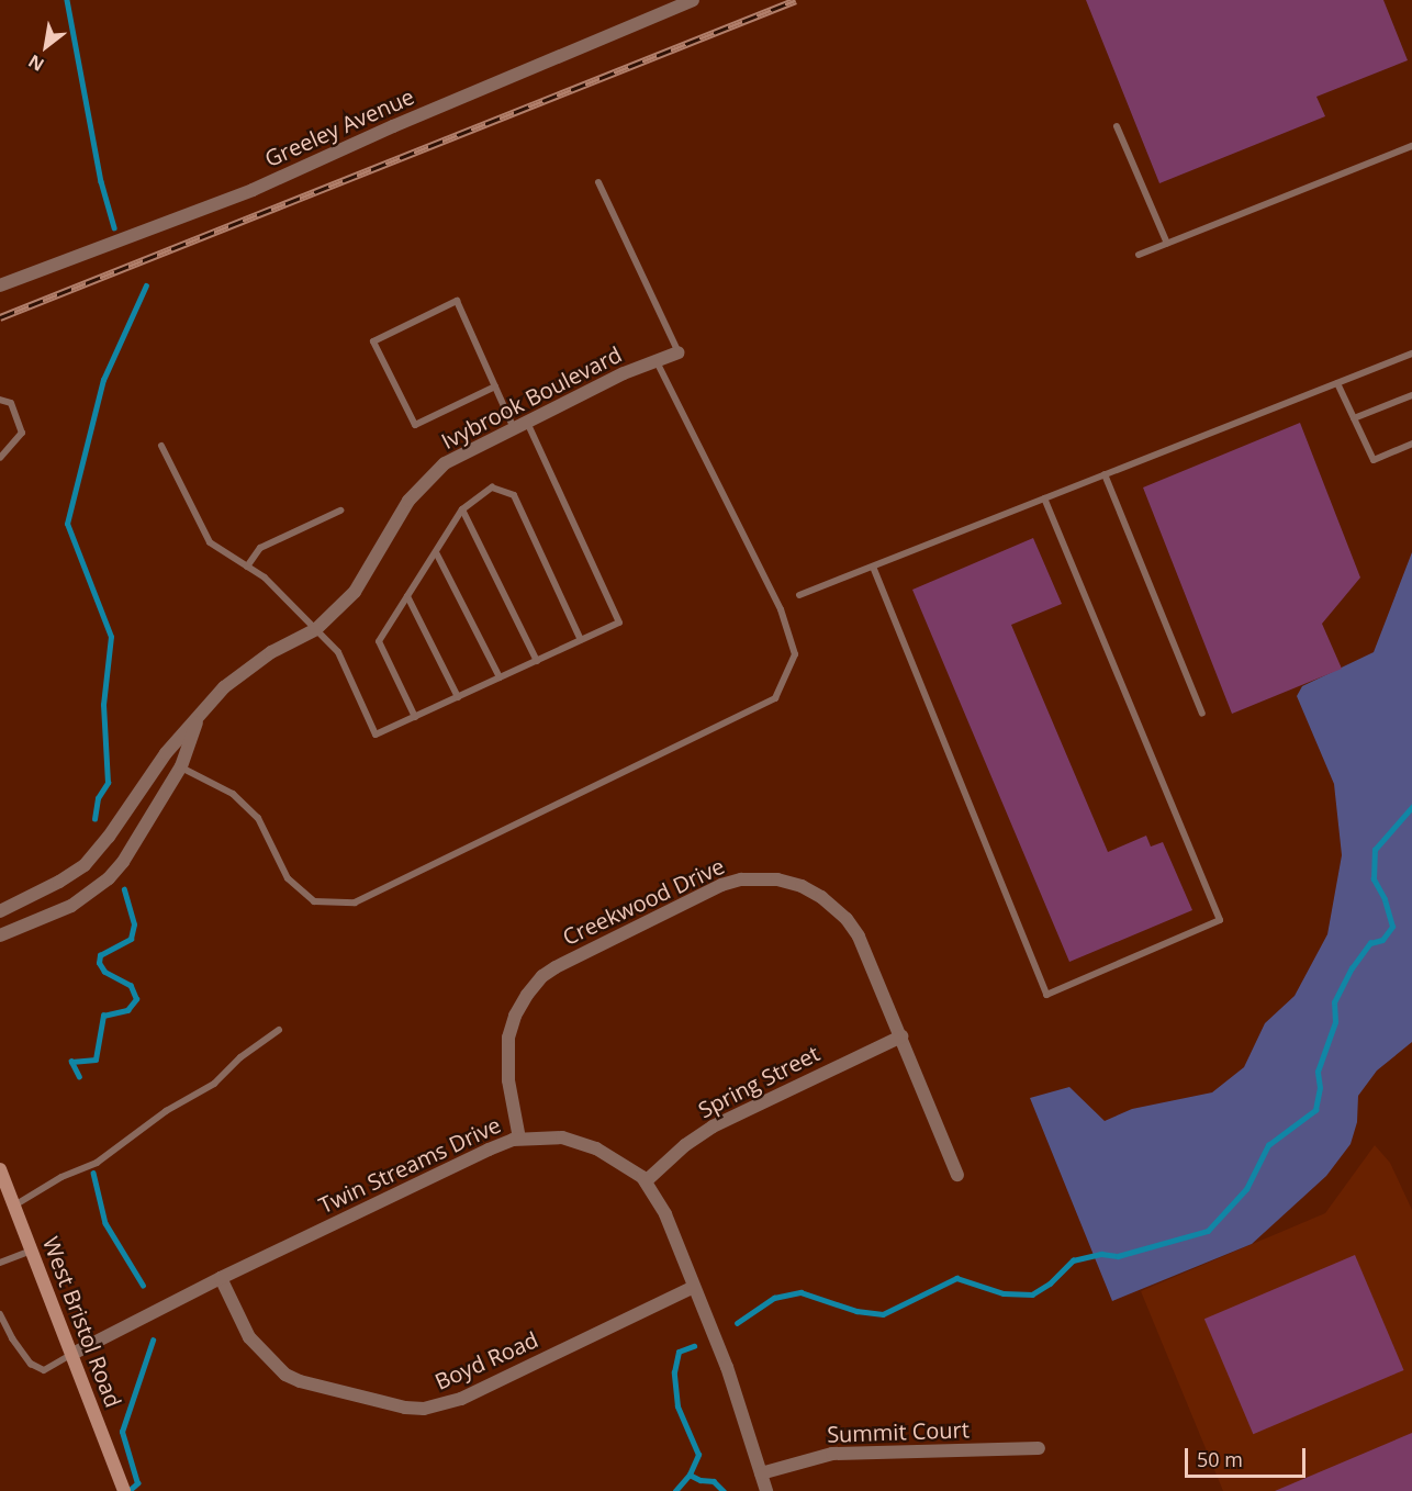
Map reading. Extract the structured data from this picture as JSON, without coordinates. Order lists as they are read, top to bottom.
{
  "streets": {
    "main road": ["West Bristol Road"],
    "street": [
      "Greeley Avenue",
      "Ivybrook Boulevard",
      "Creekwood Drive",
      "Spring Street",
      "Twin Streams Drive",
      "Boyd Road",
      "Summit Court"
    ]
  },
  "crossings": [
    ["Creekwood Drive", "Spring Street"],
    ["Creekwood Drive", "Twin Streams Drive"],
    ["Spring Street", "Twin Streams Drive"],
    ["Twin Streams Drive", "West Bristol Road"],
    ["Twin Streams Drive", "Boyd Road"],
    ["Twin Streams Drive", "Summit Court"]
  ],
  "scale_bar": "50 m",
  "north": "bottom left"
}
